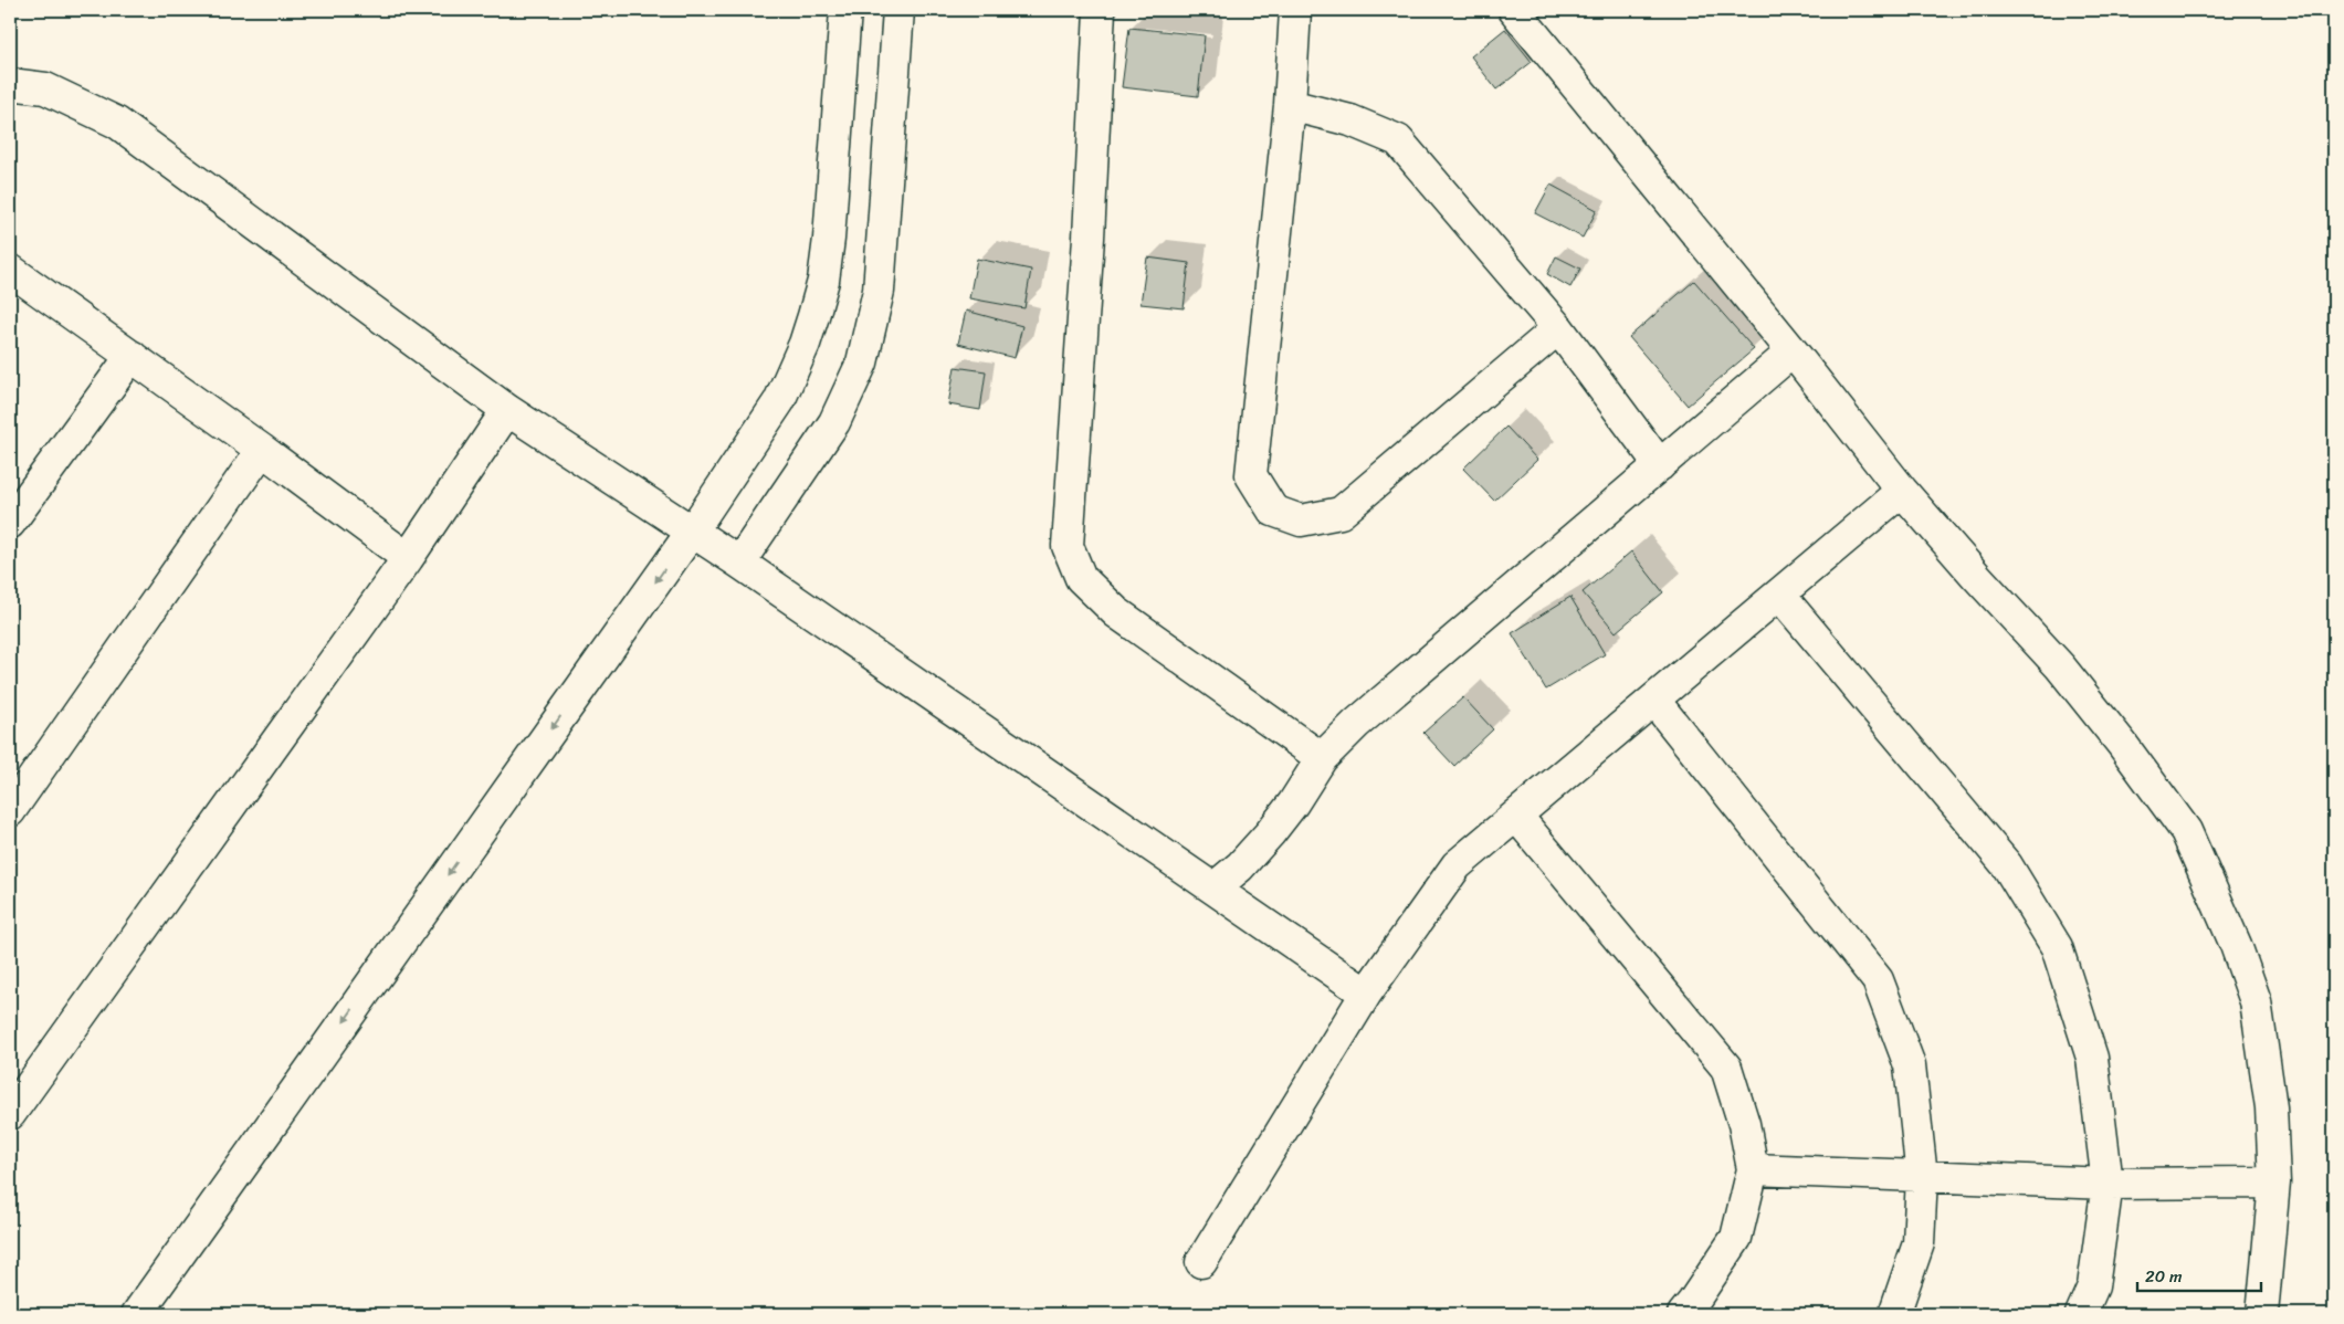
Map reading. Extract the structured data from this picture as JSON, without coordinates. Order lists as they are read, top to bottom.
{
  "scale_bar": "20 m"
}
